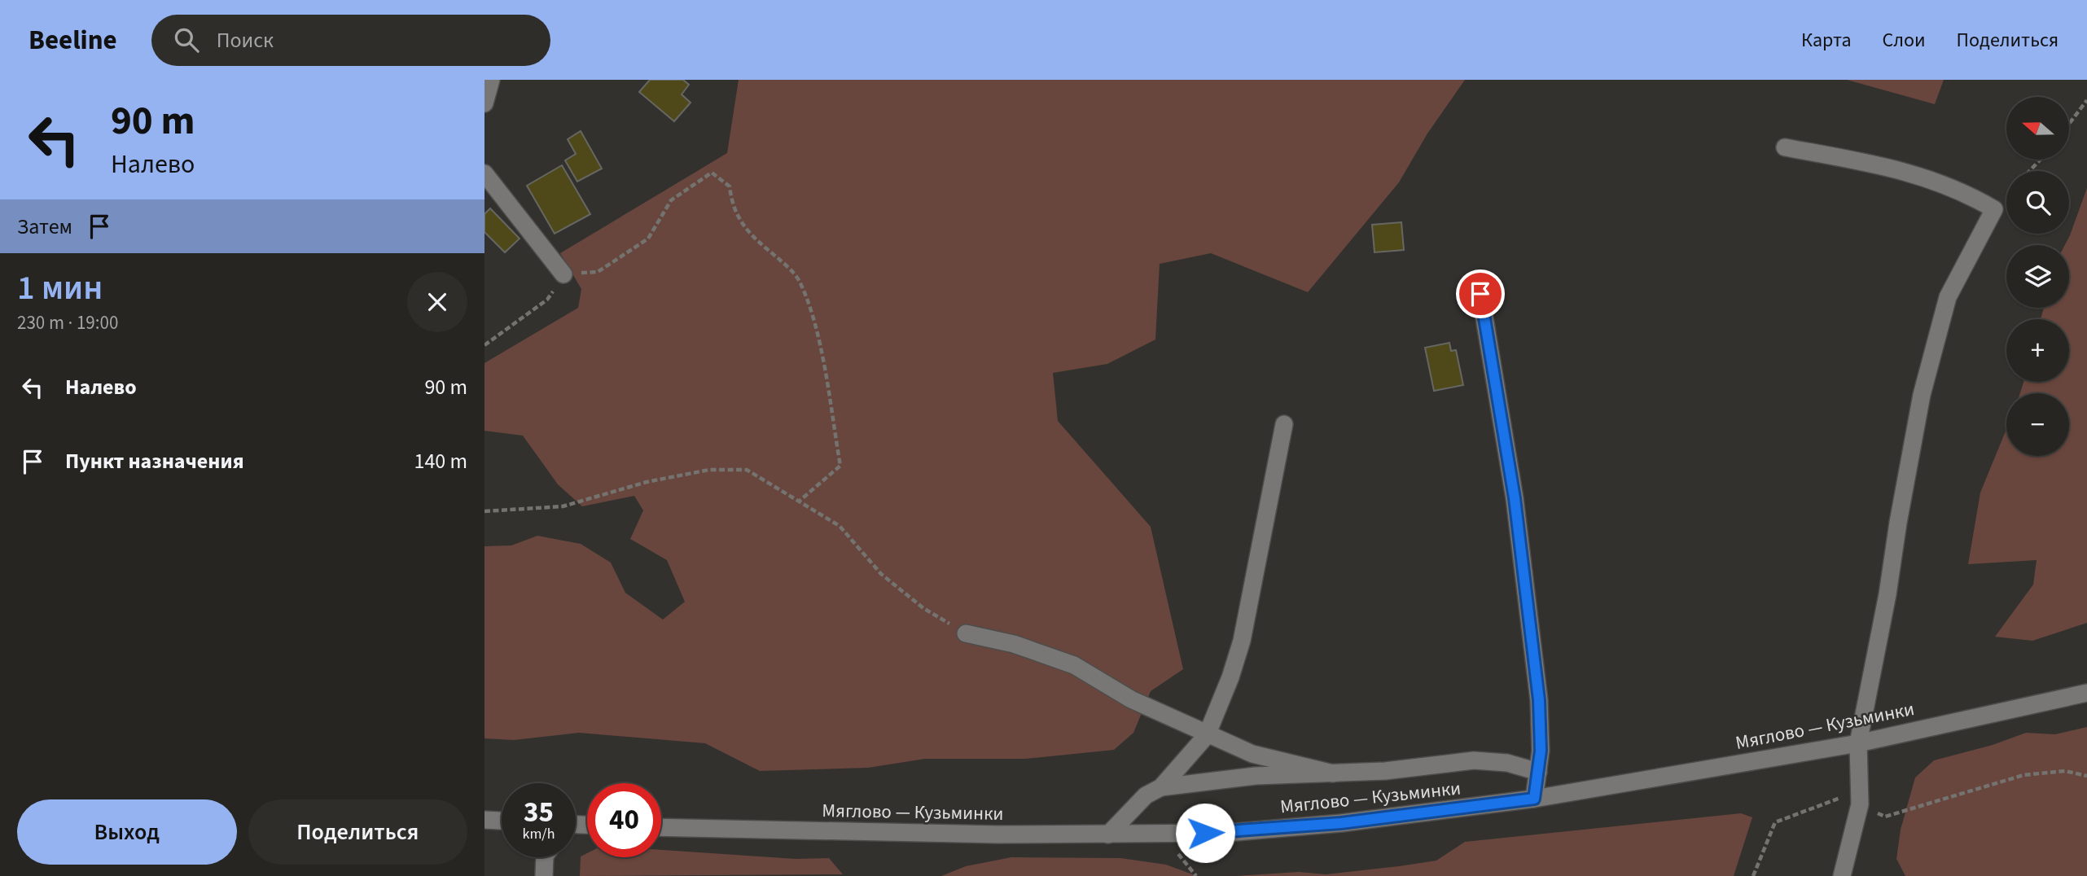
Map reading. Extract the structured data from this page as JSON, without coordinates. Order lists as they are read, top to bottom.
{
  "streets": {
    "street": ["Мяглово — Кузьминки"]
  },
  "north": "left",
  "page": {
    "header": "Beeline",
    "search": "Поиск",
    "nav": ["Карта", "Слои", "Поделиться"],
    "turn": ["90 m", "Налево"],
    "map_buttons": ["+", "−"],
    "then": "Затем",
    "heading": ["1 мин", "230 m · 19:00"],
    "list": [
      {
        "name": "Налево",
        "value": "90 m"
      },
      {
        "name": "Пункт назначения",
        "value": "140 m"
      }
    ],
    "speed": "35 km/h",
    "limit": "40",
    "buttons": ["Выход", "Поделиться"]
  }
}
